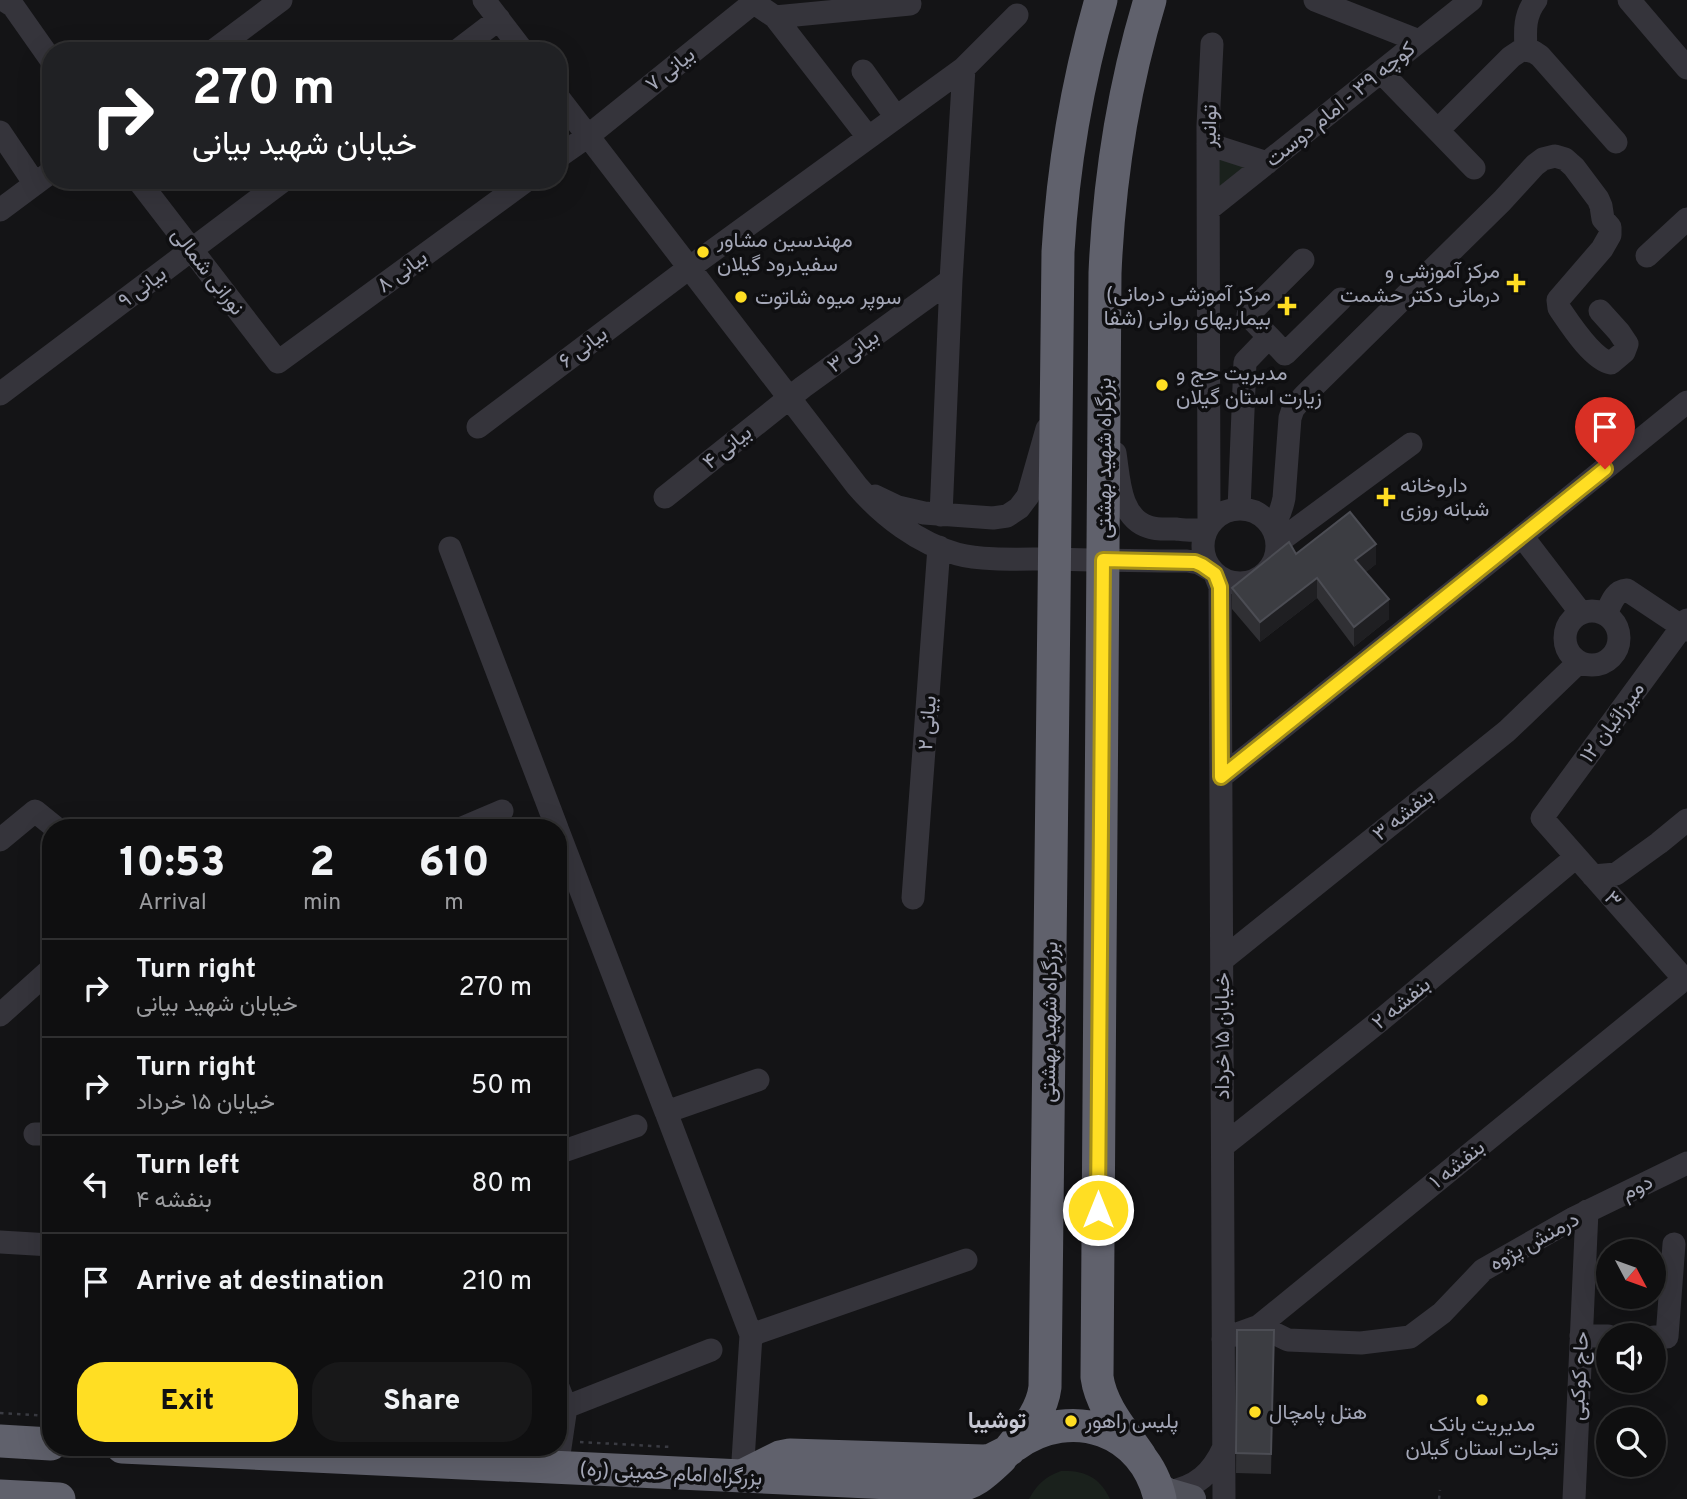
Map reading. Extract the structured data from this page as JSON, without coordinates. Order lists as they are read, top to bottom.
{
  "streets": {
    "highway": ["بزرگراه شهید بهشتی", "بزرگراه امام خمینی (ره)"],
    "street": [
      "بیانی ۷",
      "کوچه ۳۹ - امام دوست",
      "توانیر",
      "نورانی شمالی",
      "بیانی ۸",
      "بیانی ۹",
      "بیانی ۶",
      "بیانی ۳",
      "بیانی ۴",
      "میرزائیان ۱۲",
      "بیانی ۲",
      "بنفشه ۳",
      "۳",
      "بنفشه ۲",
      "خیابان ۱۵ خرداد",
      "بنفشه ۱",
      "دوم",
      "درمنش پژوه",
      "حاج کوکبی"
    ]
  },
  "crossings": [
    ["کوچه ۳۹ - امام دوست", "توانیر"],
    ["توانیر", "خیابان ۱۵ خرداد"],
    ["نورانی شمالی", "بیانی ۸"],
    ["نورانی شمالی", "بیانی ۹"],
    ["بیانی ۳", "بیانی ۴"],
    ["میرزائیان ۱۲", "۳"],
    ["بنفشه ۳", "خیابان ۱۵ خرداد"],
    ["۳", "بنفشه ۲"],
    ["۳", "بنفشه ۱"],
    ["بنفشه ۲", "خیابان ۱۵ خرداد"],
    ["خیابان ۱۵ خرداد", "بنفشه ۱"],
    ["بنفشه ۱", "درمنش پژوه"],
    ["دوم", "درمنش پژوه"],
    ["دوم", "حاج کوکبی"],
    ["درمنش پژوه", "حاج کوکبی"]
  ],
  "districts": ["توشیبا"],
  "places": {
    "other": [
      "مهندسین مشاور سفیدرود گیلان",
      "سوپر میوه شاتوت",
      "مدیریت حج و زیارت استان گیلان",
      "مدیریت بانک تجارت استان گیلان",
      "هتل پامچال",
      "پلیس راهور"
    ],
    "health": ["مرکز آموزشی و ‌درمانی دکتر حشمت", "(مرکز آموزشی درمانی بیماریهای روانی (شفا", "داروخانه شبانه روزی"]
  },
  "north": "bottom right",
  "page": {
    "turn": ["270 m", "خیابان شهید بیانی"],
    "eta": [
      "10:53",
      "Arrival",
      "2",
      "min",
      "610",
      "m"
    ],
    "list": [
      {
        "name": "Turn right",
        "note": "خیابان شهید بیانی",
        "value": "270 m"
      },
      {
        "name": "Turn right",
        "note": "خیابان ۱۵ خرداد",
        "value": "50 m"
      },
      {
        "name": "Turn left",
        "note": "بنفشه ۴",
        "value": "80 m"
      },
      {
        "name": "Arrive at destination",
        "value": "210 m"
      }
    ],
    "buttons": ["Exit", "Share"]
  }
}
